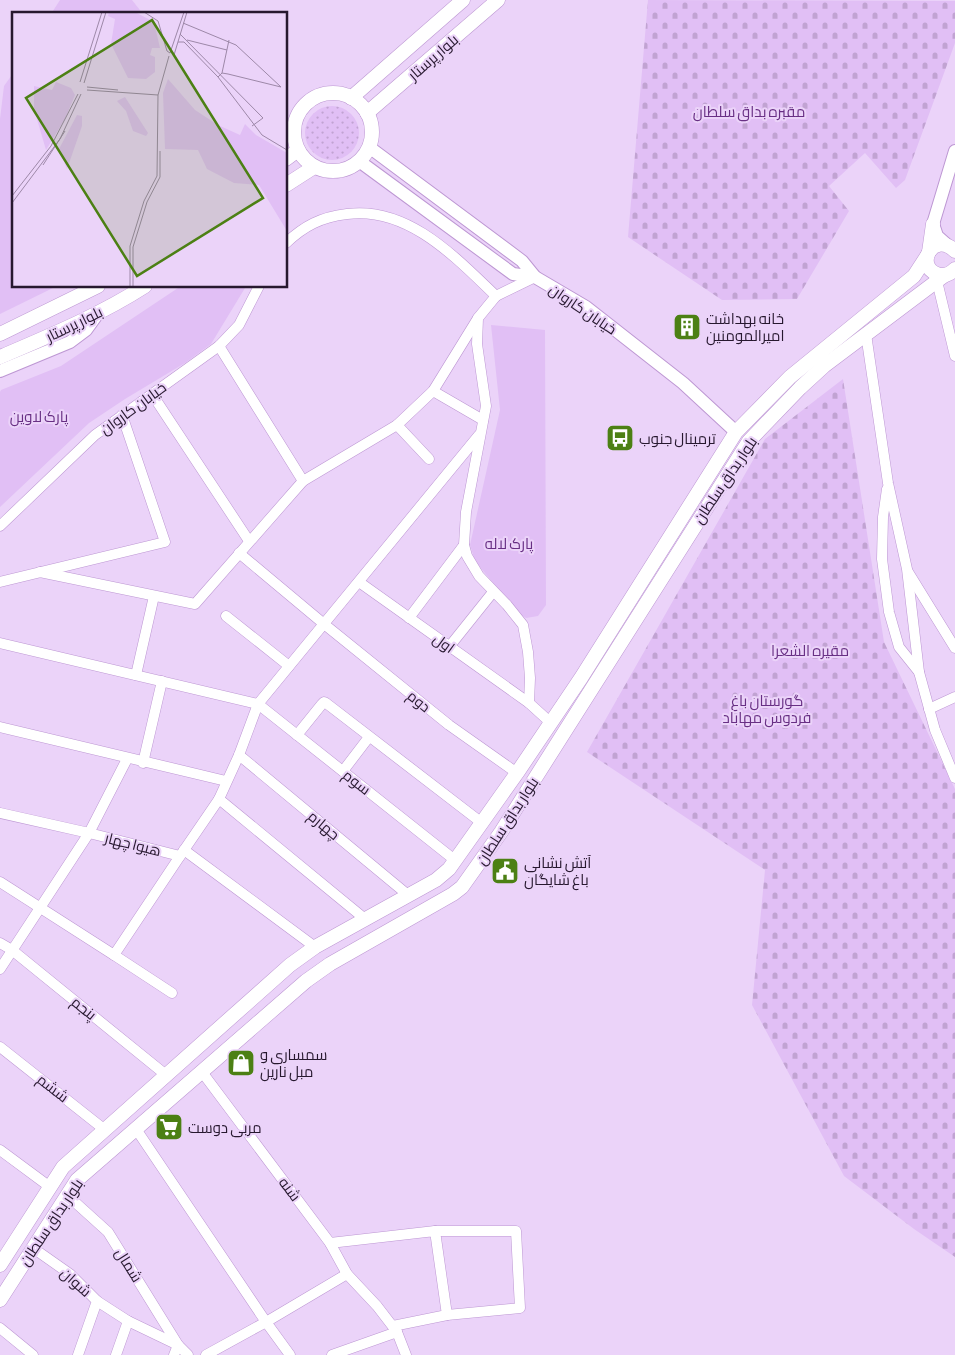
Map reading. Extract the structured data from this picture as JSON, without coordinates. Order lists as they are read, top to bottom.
{
  "streets": {
    "main road": ["بلوار پرستار", "بلوار بداق سلطان"],
    "street": [
      "خیابان کاروان",
      "اول",
      "دوم",
      "سوم",
      "چهارم",
      "هیوا چهار",
      "پنجم",
      "ششم",
      "شنه",
      "شمال",
      "شوان"
    ]
  },
  "crossings": [
    ["خیابان کاروان", "بلوار بداق سلطان"],
    ["بلوار بداق سلطان", "اول"],
    ["بلوار بداق سلطان", "دوم"],
    ["بلوار بداق سلطان", "سوم"],
    ["بلوار بداق سلطان", "چهارم"],
    ["بلوار بداق سلطان", "پنجم"],
    ["بلوار بداق سلطان", "ششم"],
    ["بلوار بداق سلطان", "شنه"],
    ["بلوار بداق سلطان", "شمال"],
    ["بلوار بداق سلطان", "شوان"],
    ["اول", "هیوا چهار"],
    ["دوم", "هیوا چهار"],
    ["سوم", "هیوا چهار"],
    ["چهارم", "هیوا چهار"]
  ],
  "parks": [
    "مقبره بداق سلطان",
    "پارک لاوین",
    "پارک لاله",
    "مقیره الشعرا",
    "گورستان باغ فردوس مهاباد"
  ],
  "places": {
    "building": ["خانه بهداشت امیرالمومنین"],
    "bus stop": ["ترمینال جنوب"],
    "public building": ["آتش نشانی باغ شایگان"],
    "shop": ["سمساری و مبل نارین"],
    "supermarket": ["مربی دوست"]
  }
}
